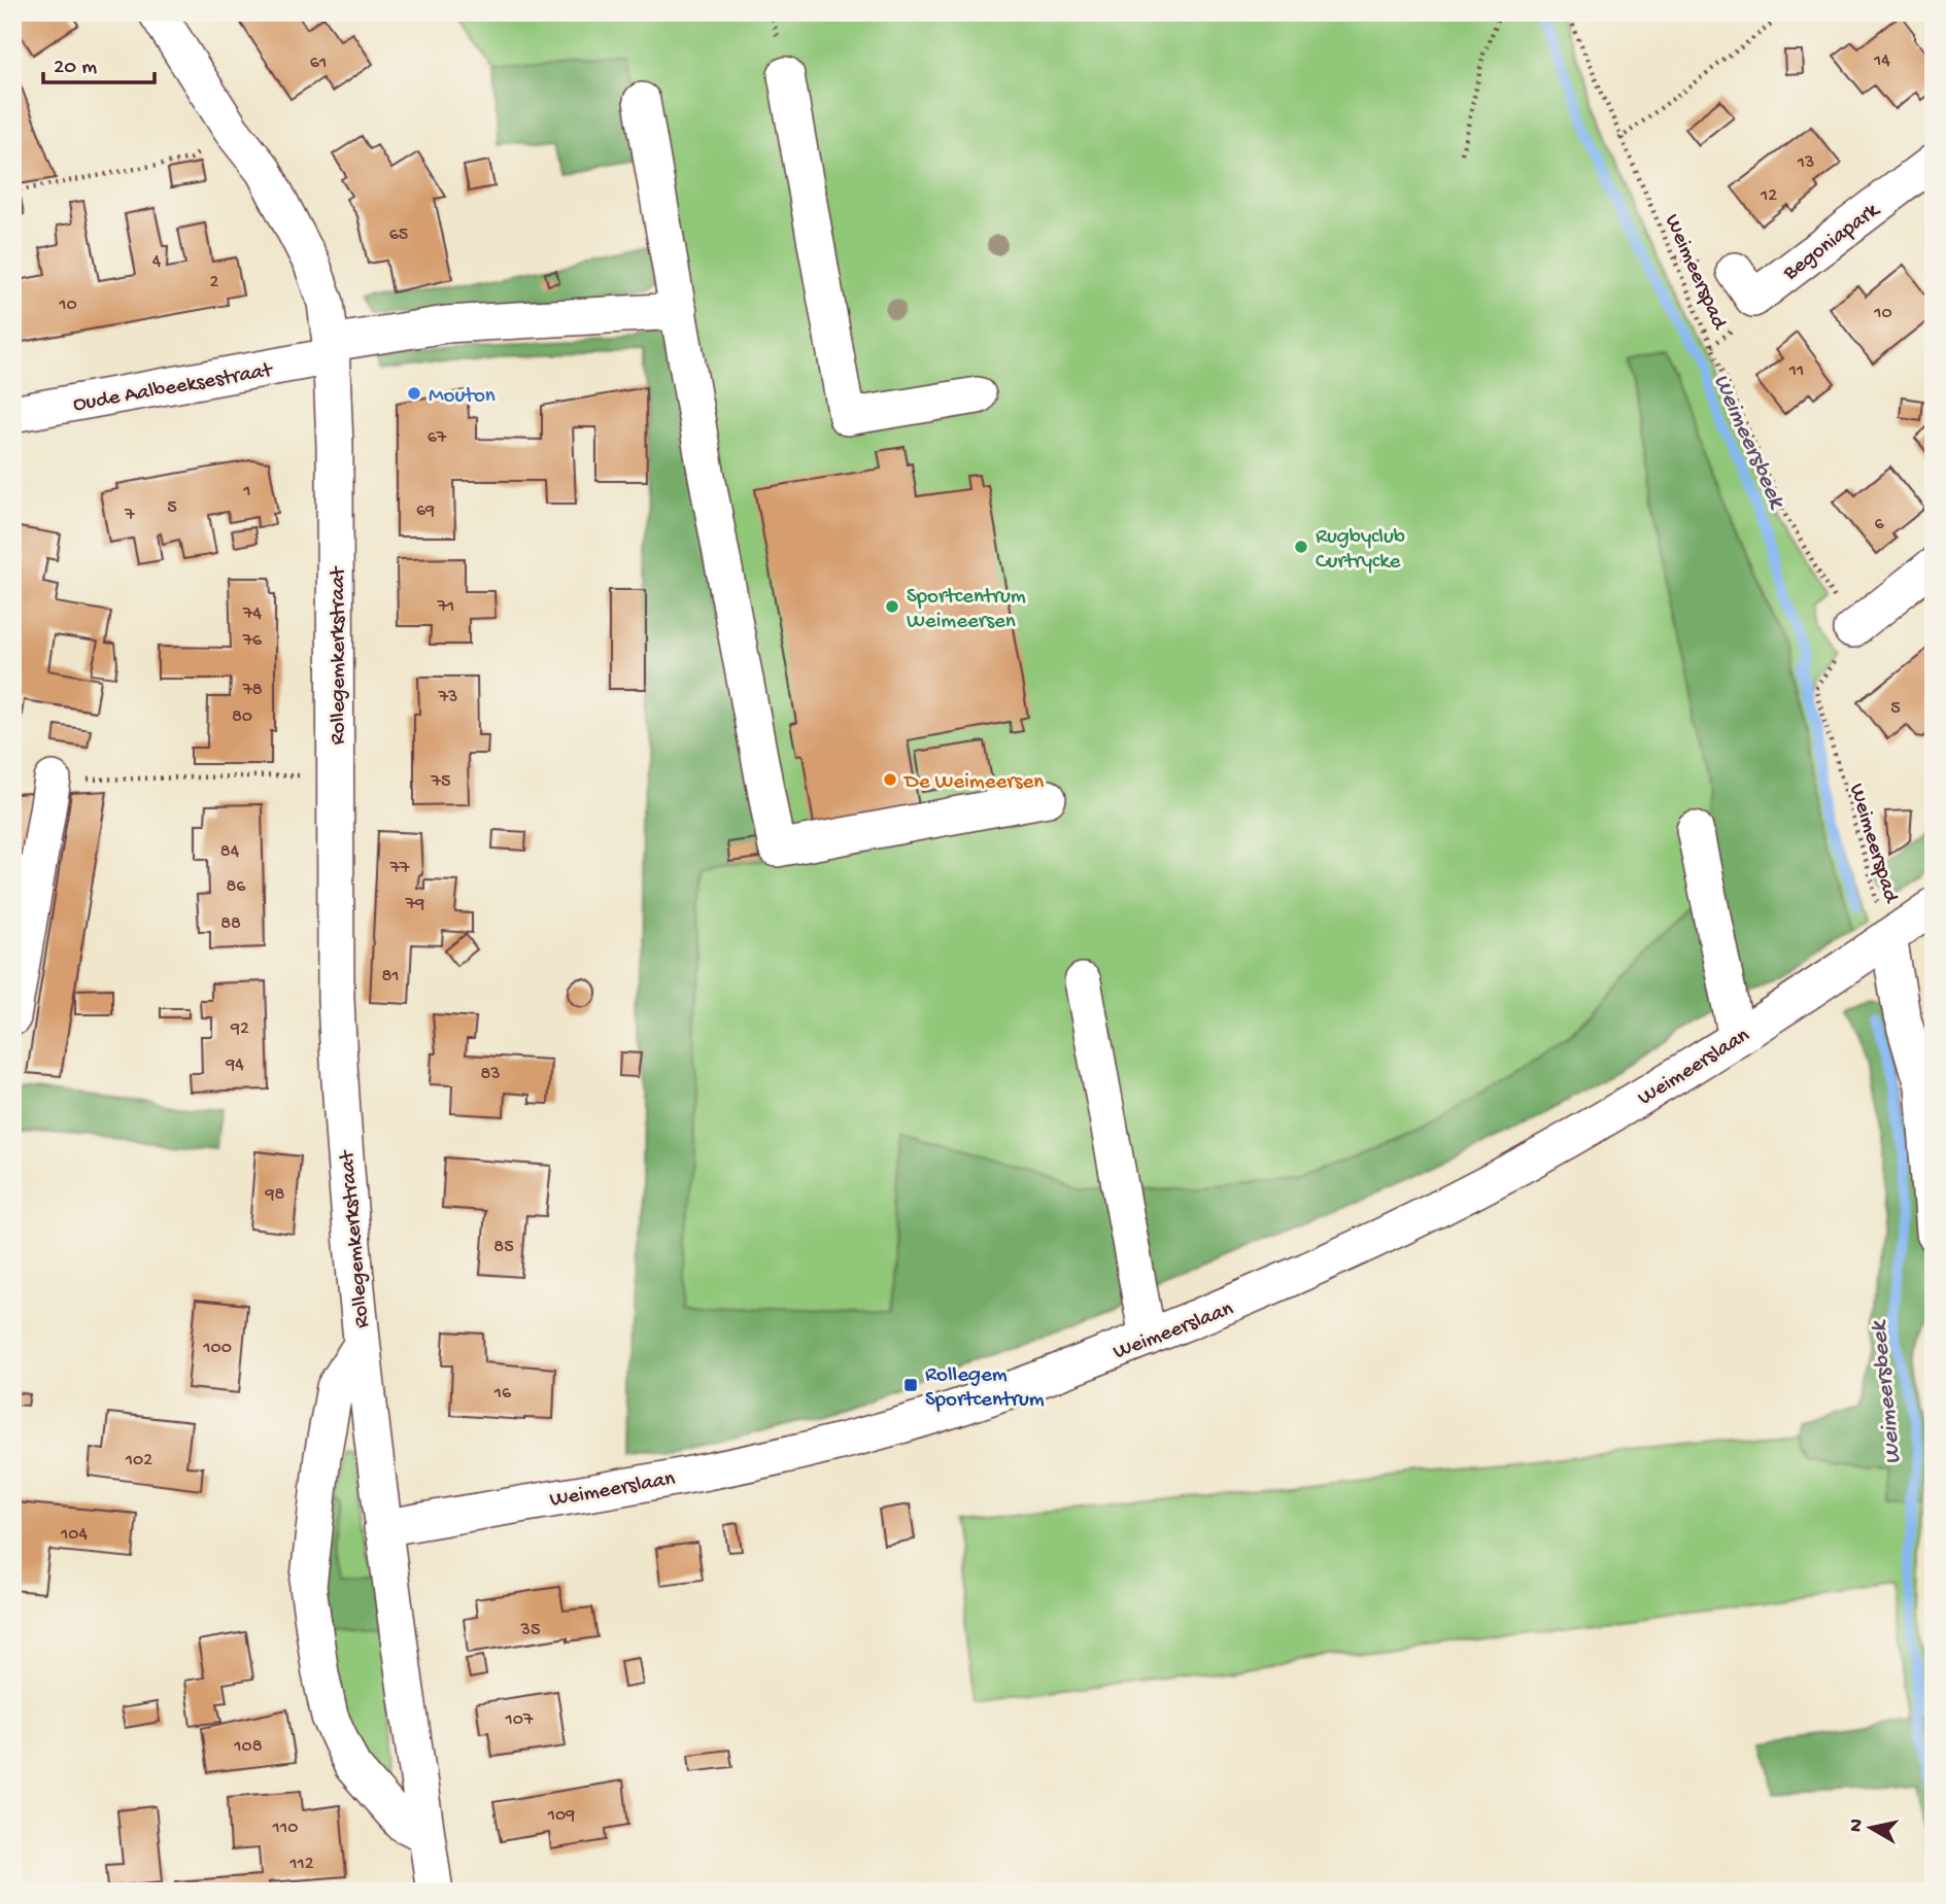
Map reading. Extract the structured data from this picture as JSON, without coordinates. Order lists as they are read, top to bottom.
{
  "streets": {
    "street": [
      "Begoniapark",
      "Oude Aalbeeksestraat",
      "Rollegemkerkstraat",
      "Weimeerslaan"
    ],
    "path": ["Weimeerspad"]
  },
  "crossings": [
    ["Weimeerspad", "Weimeerslaan"],
    ["Oude Aalbeeksestraat", "Rollegemkerkstraat"],
    ["Rollegemkerkstraat", "Weimeerslaan"]
  ],
  "water": ["Weimeersbeek"],
  "places": {
    "other": [
      "Mouton",
      "Rugbyclub Curtrycke",
      "Sportcentrum Weimeersen",
      "De Weimeersen"
    ],
    "transit": ["Rollegem Sportcentrum"]
  },
  "house_numbers": [
    "14",
    "61",
    "13",
    "12",
    "65",
    "4",
    "2",
    "10",
    "10",
    "11",
    "67",
    "1",
    "5",
    "69",
    "7",
    "6",
    "71",
    "74",
    "76",
    "78",
    "73",
    "5",
    "80",
    "75",
    "84",
    "77",
    "86",
    "79",
    "88",
    "81",
    "92",
    "94",
    "83",
    "98",
    "85",
    "100",
    "16",
    "102",
    "104",
    "35",
    "107",
    "108",
    "109",
    "110",
    "112"
  ],
  "scale_bar": "20 m",
  "north": "left"
}
